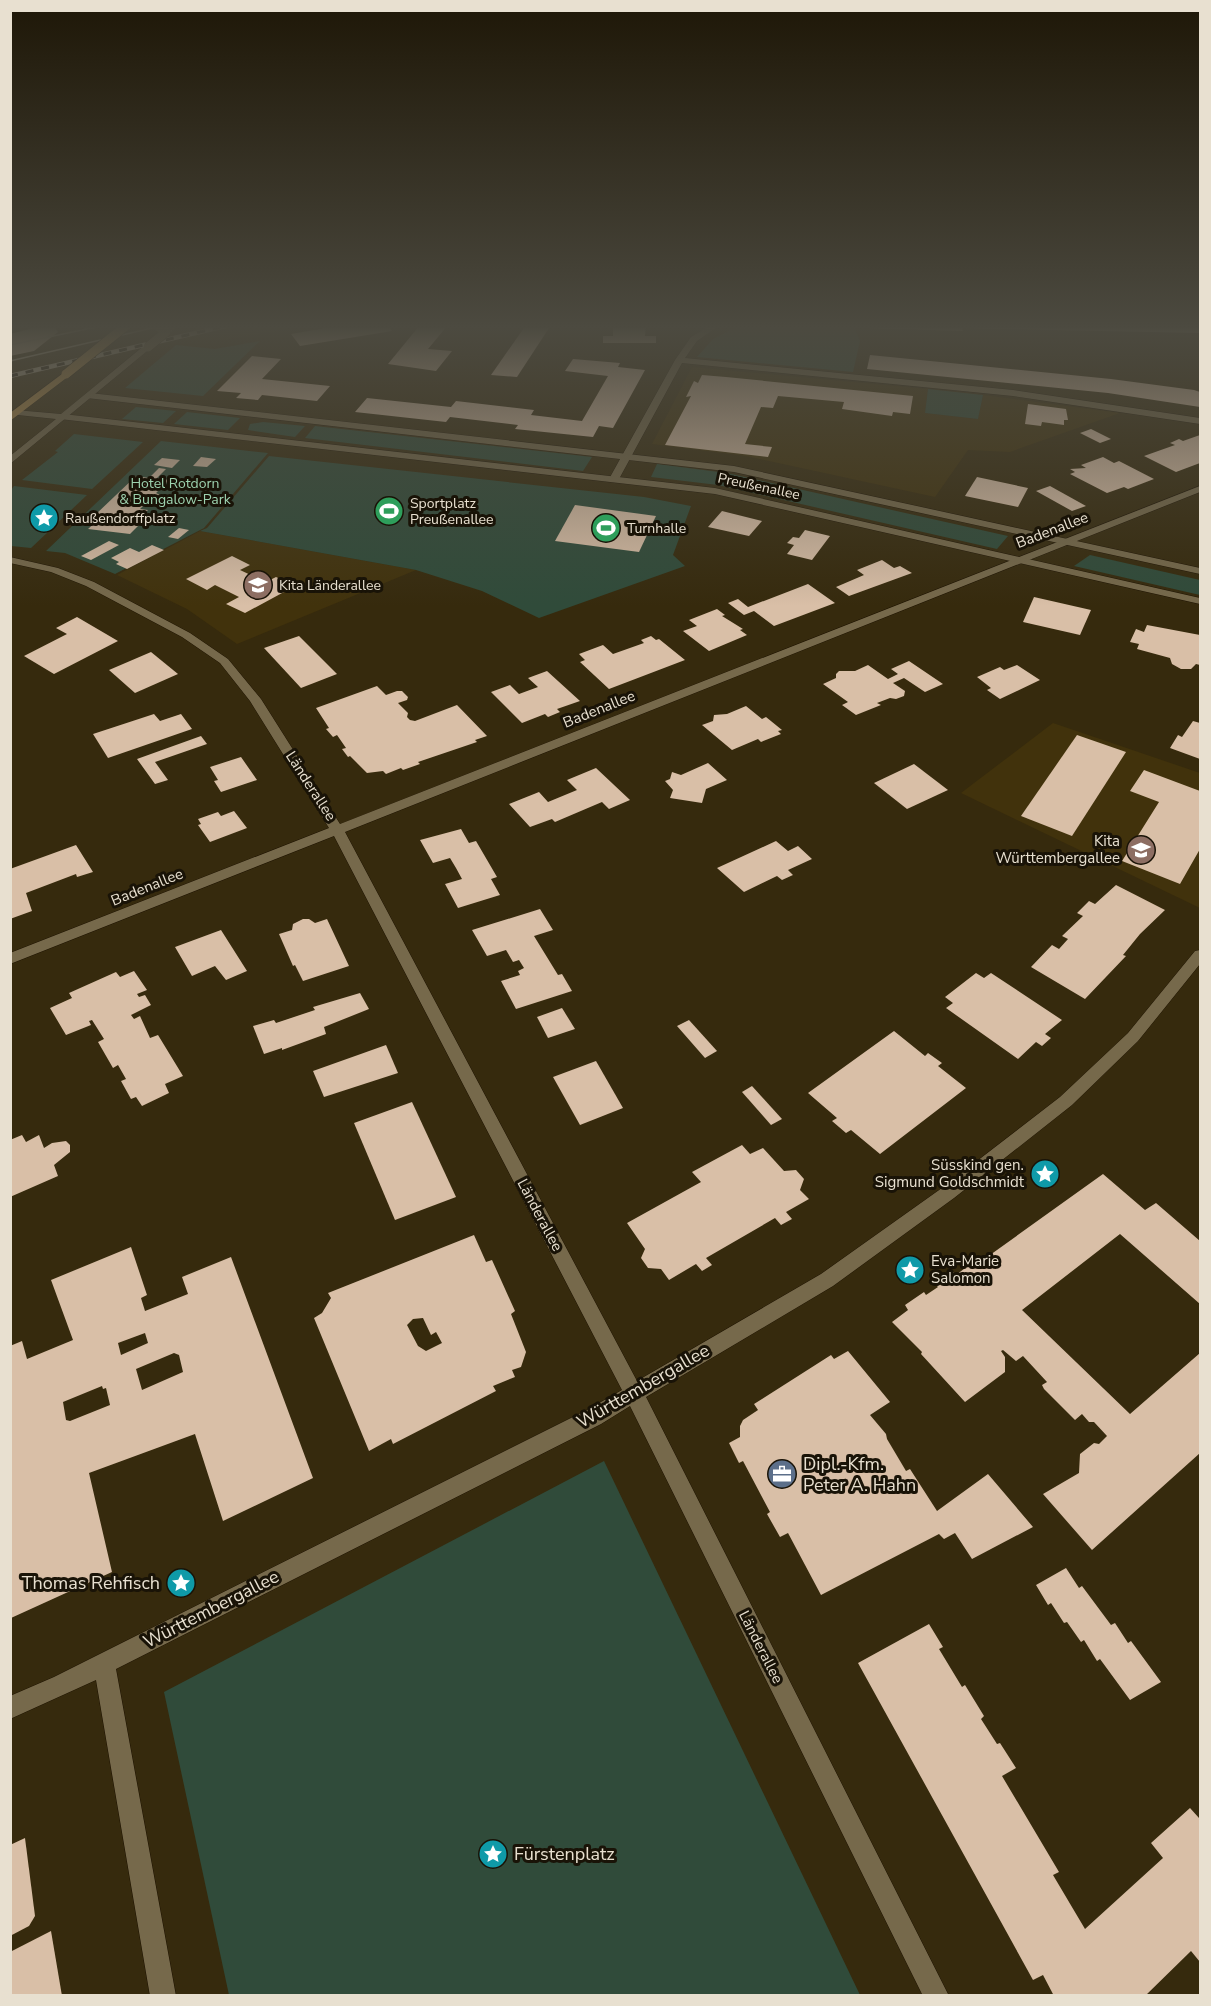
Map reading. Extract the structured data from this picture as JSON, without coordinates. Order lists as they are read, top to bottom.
{
  "streets": {
    "street": [
      "Preußenallee",
      "Badenallee",
      "Länderallee",
      "Württembergallee"
    ]
  },
  "crossings": [
    ["Preußenallee", "Badenallee"],
    ["Badenallee", "Länderallee"],
    ["Länderallee", "Württembergallee"]
  ],
  "parks": ["Hotel Rotdorn & Bungalow-Park"],
  "places": {
    "sports": ["Sportplatz Preußenallee", "Turnhalle"],
    "place": [
      "Raußendorffplatz",
      "Süsskind gen. Sigmund Goldschmidt",
      "Eva-Marie Salomon",
      "Thomas Rehfisch",
      "Fürstenplatz"
    ],
    "school or university": ["Kita Länderallee", "Kita Württembergallee"],
    "office": ["Dipl.-Kfm. Peter A. Hahn"]
  }
}
